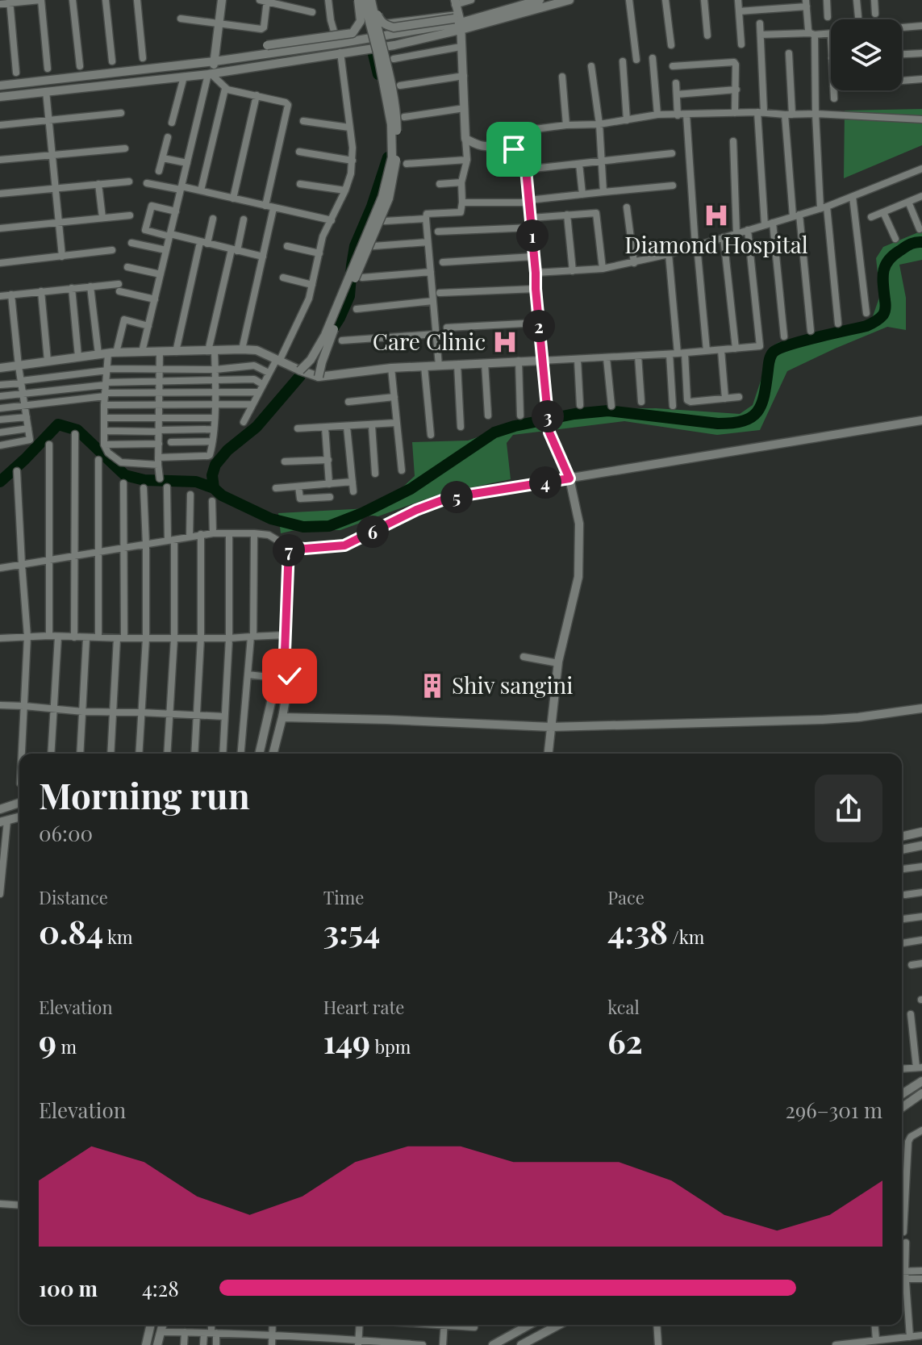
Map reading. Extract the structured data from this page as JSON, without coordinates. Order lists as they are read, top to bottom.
{
  "places": {
    "hospital": ["Diamond Hospital", "Care Clinic"],
    "building": ["Shiv sangini"]
  },
  "page": {
    "pins": [
      "1",
      "2",
      "3",
      "4",
      "5",
      "6",
      "7"
    ],
    "heading": ["Morning run", "06:00"],
    "stats": [
      ["Distance", "0.84 km"],
      ["Time", "3:54"],
      ["Pace", "4:38 /km"],
      ["Elevation", "9 m"],
      ["Heart rate", "149 bpm"],
      ["kcal", "62"]
    ],
    "chart": ["Elevation", "296–301 m"],
    "list": [
      {
        "name": "100 m",
        "note": "4:28"
      }
    ]
  }
}
